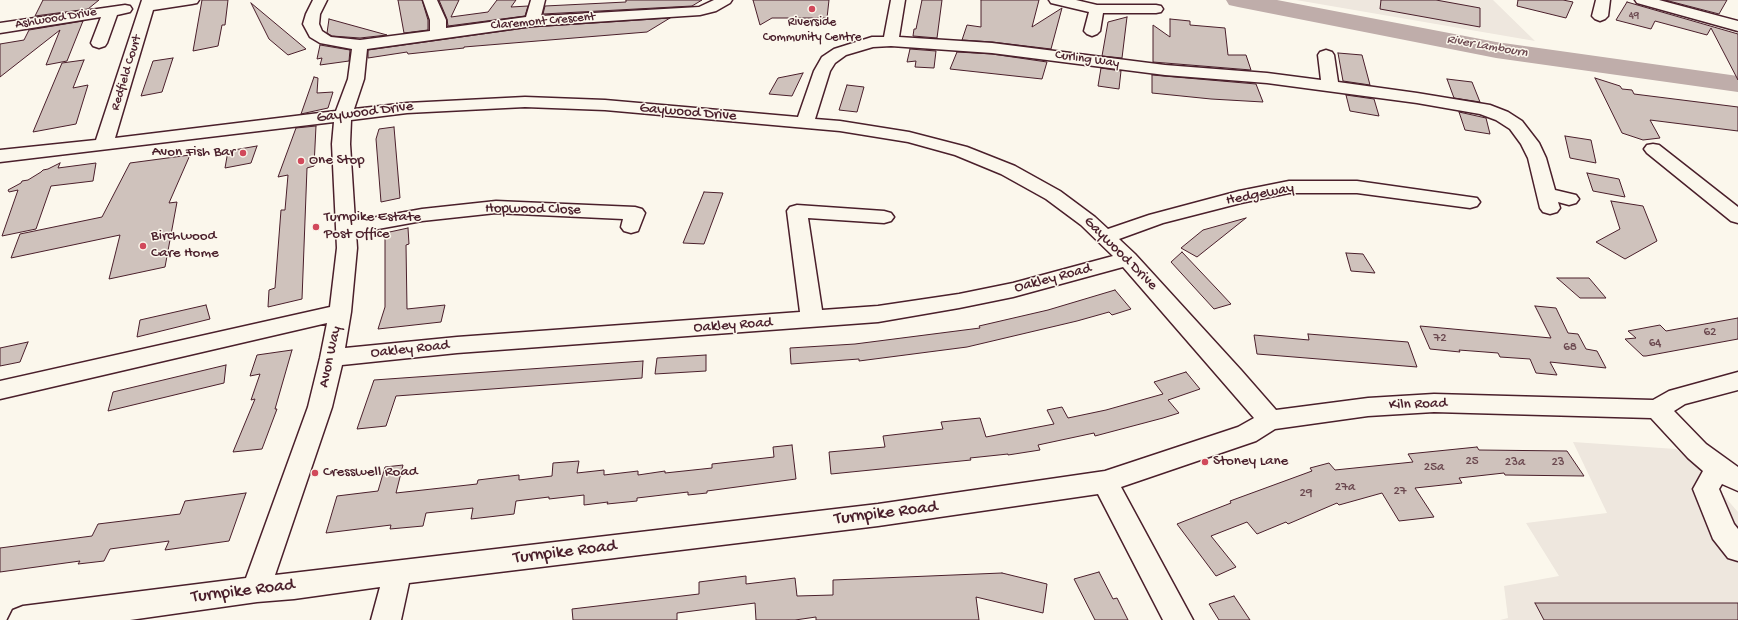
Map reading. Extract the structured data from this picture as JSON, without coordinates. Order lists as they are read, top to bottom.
{
  "streets": {
    "street": [
      "Ashwood Drive",
      "Claremont Crescent",
      "Curling Way",
      "Redfield Court",
      "Gaywood Drive",
      "Hedgeway",
      "Hopwood Close",
      "Oakley Road",
      "Avon Way",
      "Kiln Road",
      "Turnpike Road"
    ]
  },
  "crossings": [
    ["Claremont Crescent", "Avon Way"],
    ["Curling Way", "Gaywood Drive"],
    ["Redfield Court", "Gaywood Drive"],
    ["Gaywood Drive", "Hedgeway"],
    ["Gaywood Drive", "Oakley Road"],
    ["Gaywood Drive", "Avon Way"],
    ["Gaywood Drive", "Kiln Road"],
    ["Hopwood Close", "Avon Way"],
    ["Oakley Road", "Avon Way"],
    ["Avon Way", "Turnpike Road"],
    ["Kiln Road", "Turnpike Road"]
  ],
  "water": ["River Lambourn"],
  "places": [
    "Riverside Community Centre",
    "Avon Fish Bar",
    "One Stop",
    "Turnpike Estate Post Office",
    "Birchwood Care Home",
    "Stoney Lane",
    "Cresswell Road"
  ],
  "house_numbers": [
    "49",
    "62",
    "72",
    "64",
    "68",
    "25",
    "23a",
    "23",
    "25a",
    "27a",
    "27",
    "29"
  ]
}
